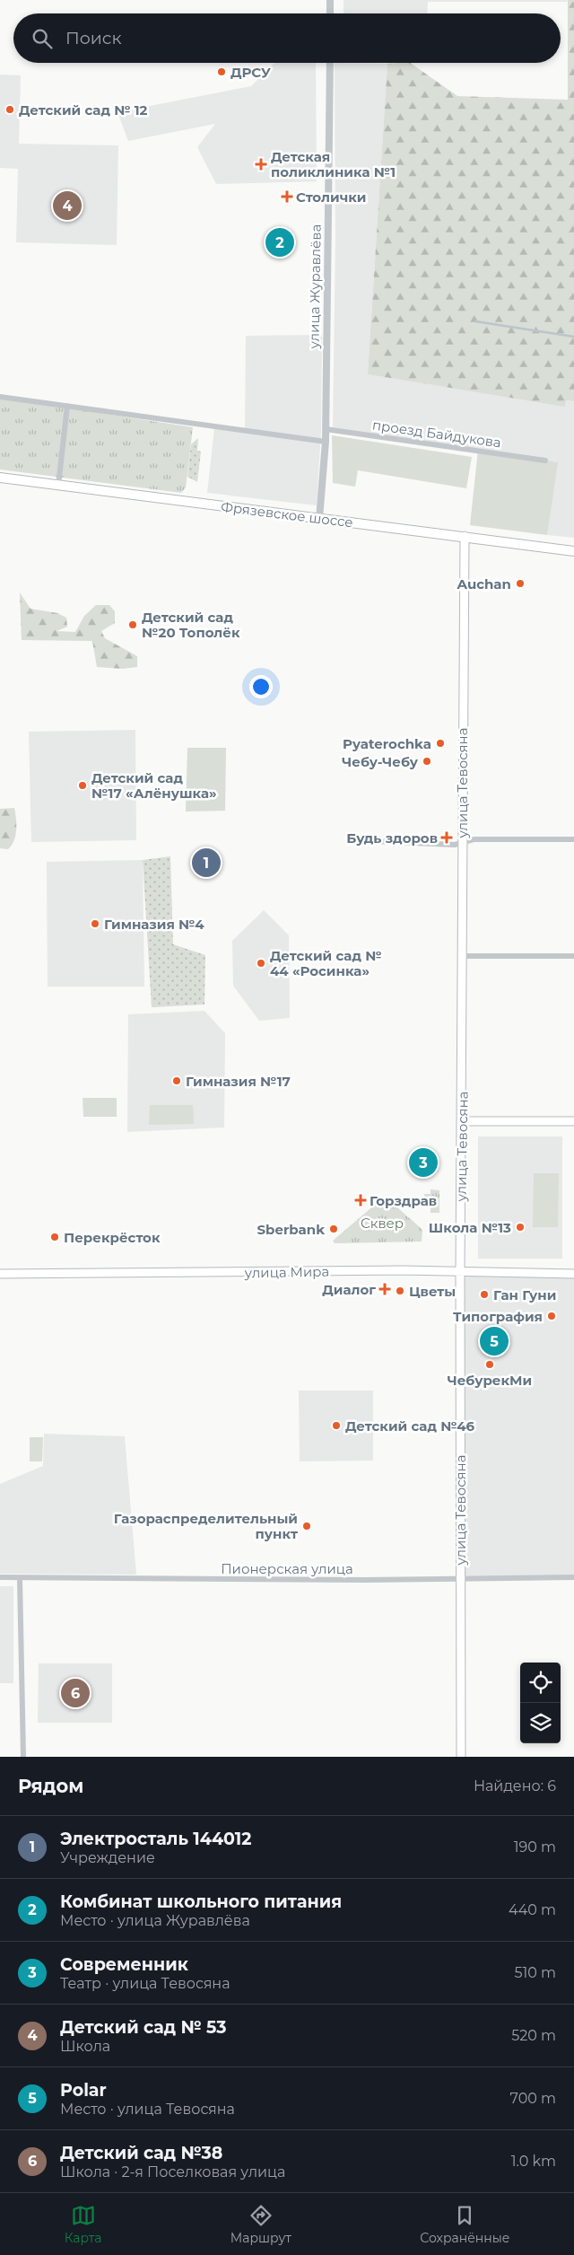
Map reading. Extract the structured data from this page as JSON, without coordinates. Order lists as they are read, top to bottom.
{
  "streets": {
    "highway": ["Фрязевское шоссе"],
    "main road": ["улица Тевосяна", "улица Мира"],
    "street": ["улица Журавлёва", "проезд Байдукова", "Пионерская улица"]
  },
  "crossings": [
    ["улица Журавлёва", "проезд Байдукова"],
    ["улица Журавлёва", "Фрязевское шоссе"],
    ["Фрязевское шоссе", "улица Тевосяна"],
    ["улица Тевосяна", "улица Мира"],
    ["улица Тевосяна", "Пионерская улица"]
  ],
  "parks": ["Сквер"],
  "places": {
    "other": [
      "ДРСУ",
      "Детский сад № 12",
      "Auchan",
      "Детский сад №20 Тополёк",
      "Pyaterochka",
      "Чебу-Чебу",
      "Детский сад №17 «Алёнушка»",
      "Гимназия №4",
      "Детский сад № 44 «Росинка»",
      "Гимназия №17",
      "Школа №13",
      "Sberbank",
      "Перекрёсток",
      "Цветы",
      "Ган Гуни",
      "Типография",
      "ЧебурекМи",
      "Детский сад №46",
      "Газораспределительный пункт"
    ],
    "health": [
      "Детская поликлиника №1",
      "Столички",
      "Будь здоров",
      "Горздрав",
      "Диалог"
    ]
  },
  "page": {
    "search": "Поиск",
    "pins": [
      "4",
      "2",
      "1",
      "3",
      "5",
      "6"
    ],
    "heading": ["Рядом", "Найдено: 6"],
    "list": [
      {
        "mark": "1",
        "name": "Электросталь 144012",
        "note": "Учреждение",
        "value": "190 m"
      },
      {
        "mark": "2",
        "name": "Комбинат школьного питания",
        "note": "Место · улица Журавлёва",
        "value": "440 m"
      },
      {
        "mark": "3",
        "name": "Современник",
        "note": "Театр · улица Тевосяна",
        "value": "510 m"
      },
      {
        "mark": "4",
        "name": "Детский сад № 53",
        "note": "Школа",
        "value": "520 m"
      },
      {
        "mark": "5",
        "name": "Polar",
        "note": "Место · улица Тевосяна",
        "value": "700 m"
      },
      {
        "mark": "6",
        "name": "Детский сад №38",
        "note": "Школа · 2-я Поселковая улица",
        "value": "1.0 km"
      }
    ],
    "nav": ["Карта", "Маршрут", "Сохранённые"]
  }
}
